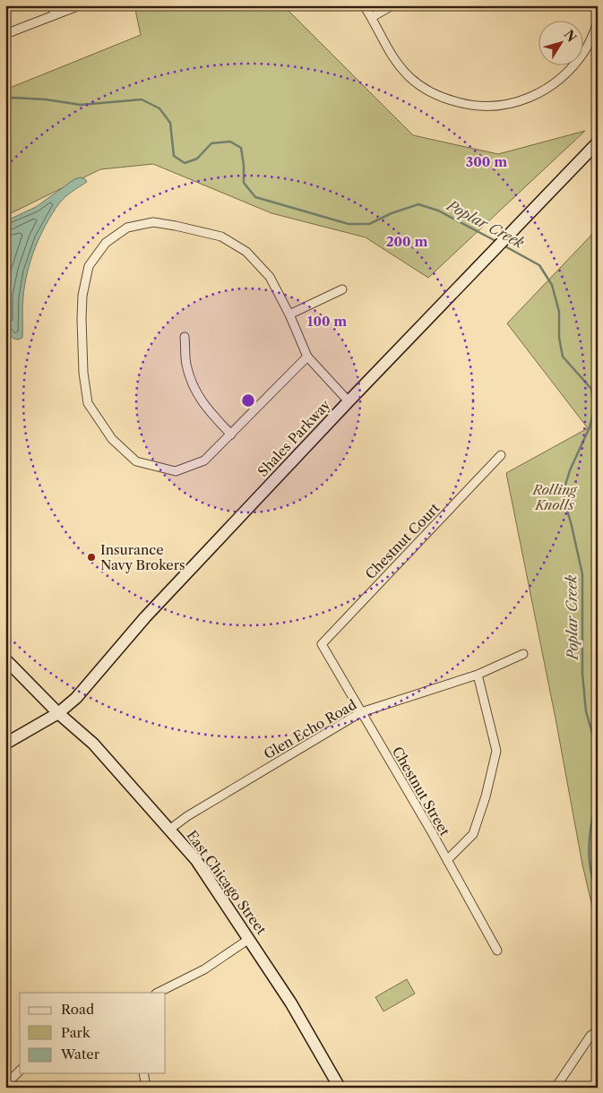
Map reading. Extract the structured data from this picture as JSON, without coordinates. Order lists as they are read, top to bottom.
{
  "streets": {
    "street": [
      "Shales Parkway",
      "Chestnut Court",
      "Glen Echo Road",
      "Chestnut Street",
      "East Chicago Street"
    ]
  },
  "crossings": [
    ["Shales Parkway", "East Chicago Street"],
    ["Chestnut Court", "Chestnut Street"],
    ["Glen Echo Road", "Chestnut Street"],
    ["Glen Echo Road", "East Chicago Street"]
  ],
  "water": ["Poplar Creek"],
  "parks": ["Rolling Knolls"],
  "places": ["Insurance Navy Brokers"],
  "legend": ["Road", "Park", "Water"],
  "north": "top right",
  "rings": ["300 m", "200 m", "100 m"]
}
